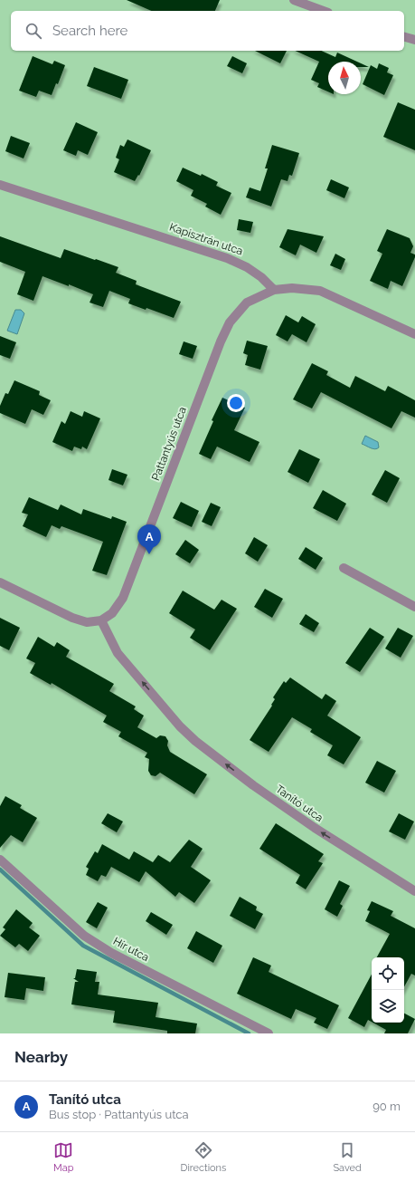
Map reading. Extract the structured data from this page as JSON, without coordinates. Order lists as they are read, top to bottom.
{
  "streets": {
    "street": [
      "Kapisztrán utca",
      "Pattantyús utca",
      "Tanító utca",
      "Hír utca"
    ]
  },
  "crossings": [
    ["Kapisztrán utca", "Pattantyús utca"],
    ["Pattantyús utca", "Tanító utca"]
  ],
  "one_way": ["Tanító utca"],
  "north": "top",
  "page": {
    "search": "Search here",
    "pins": "A",
    "heading": "Nearby",
    "list": [
      {
        "mark": "A",
        "name": "Tanító utca",
        "note": "Bus stop · Pattantyús utca",
        "value": "90 m"
      }
    ],
    "nav": ["Map", "Directions", "Saved"]
  }
}
